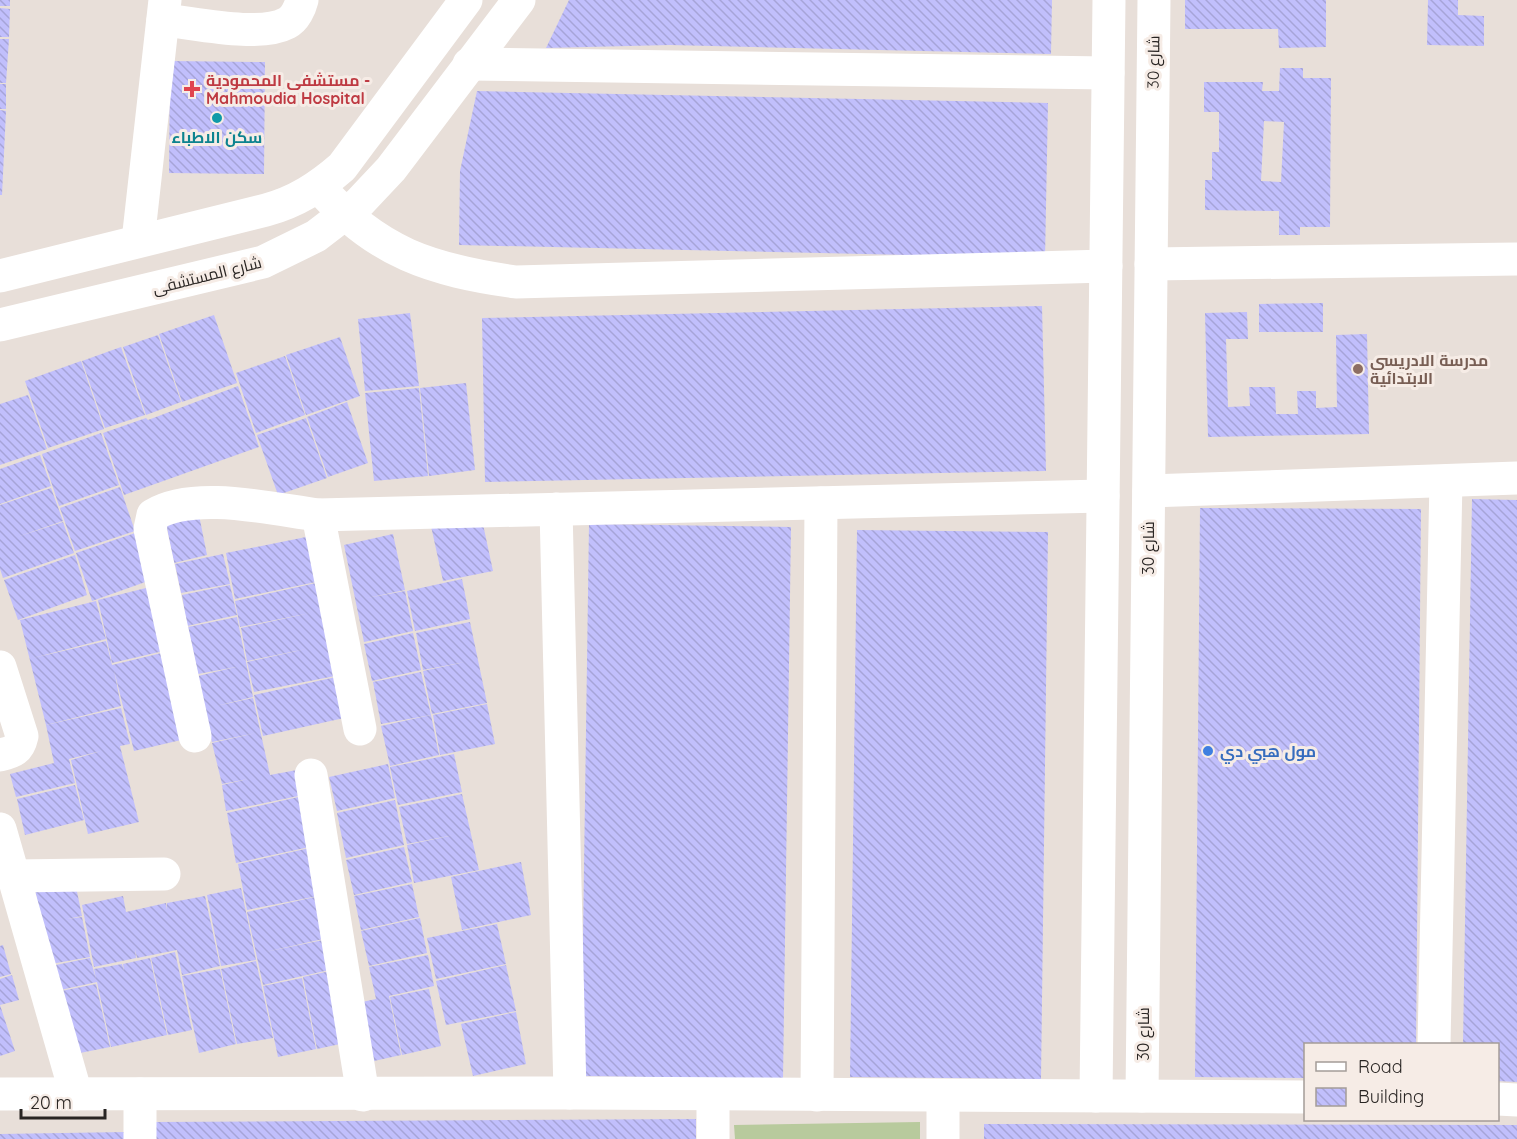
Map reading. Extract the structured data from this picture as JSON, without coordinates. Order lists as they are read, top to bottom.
{
  "streets": {
    "street": ["شارع 30", "شارع المستشفى"]
  },
  "places": {
    "health": ["مستشفى المحمودية - Mahmoudia Hospital"],
    "other": ["سكن الاطباء", "مدرسة الادريسي الابتدائية", "مول هبي دي"]
  },
  "legend": ["Road", "Building"],
  "scale_bar": "20 m"
}
